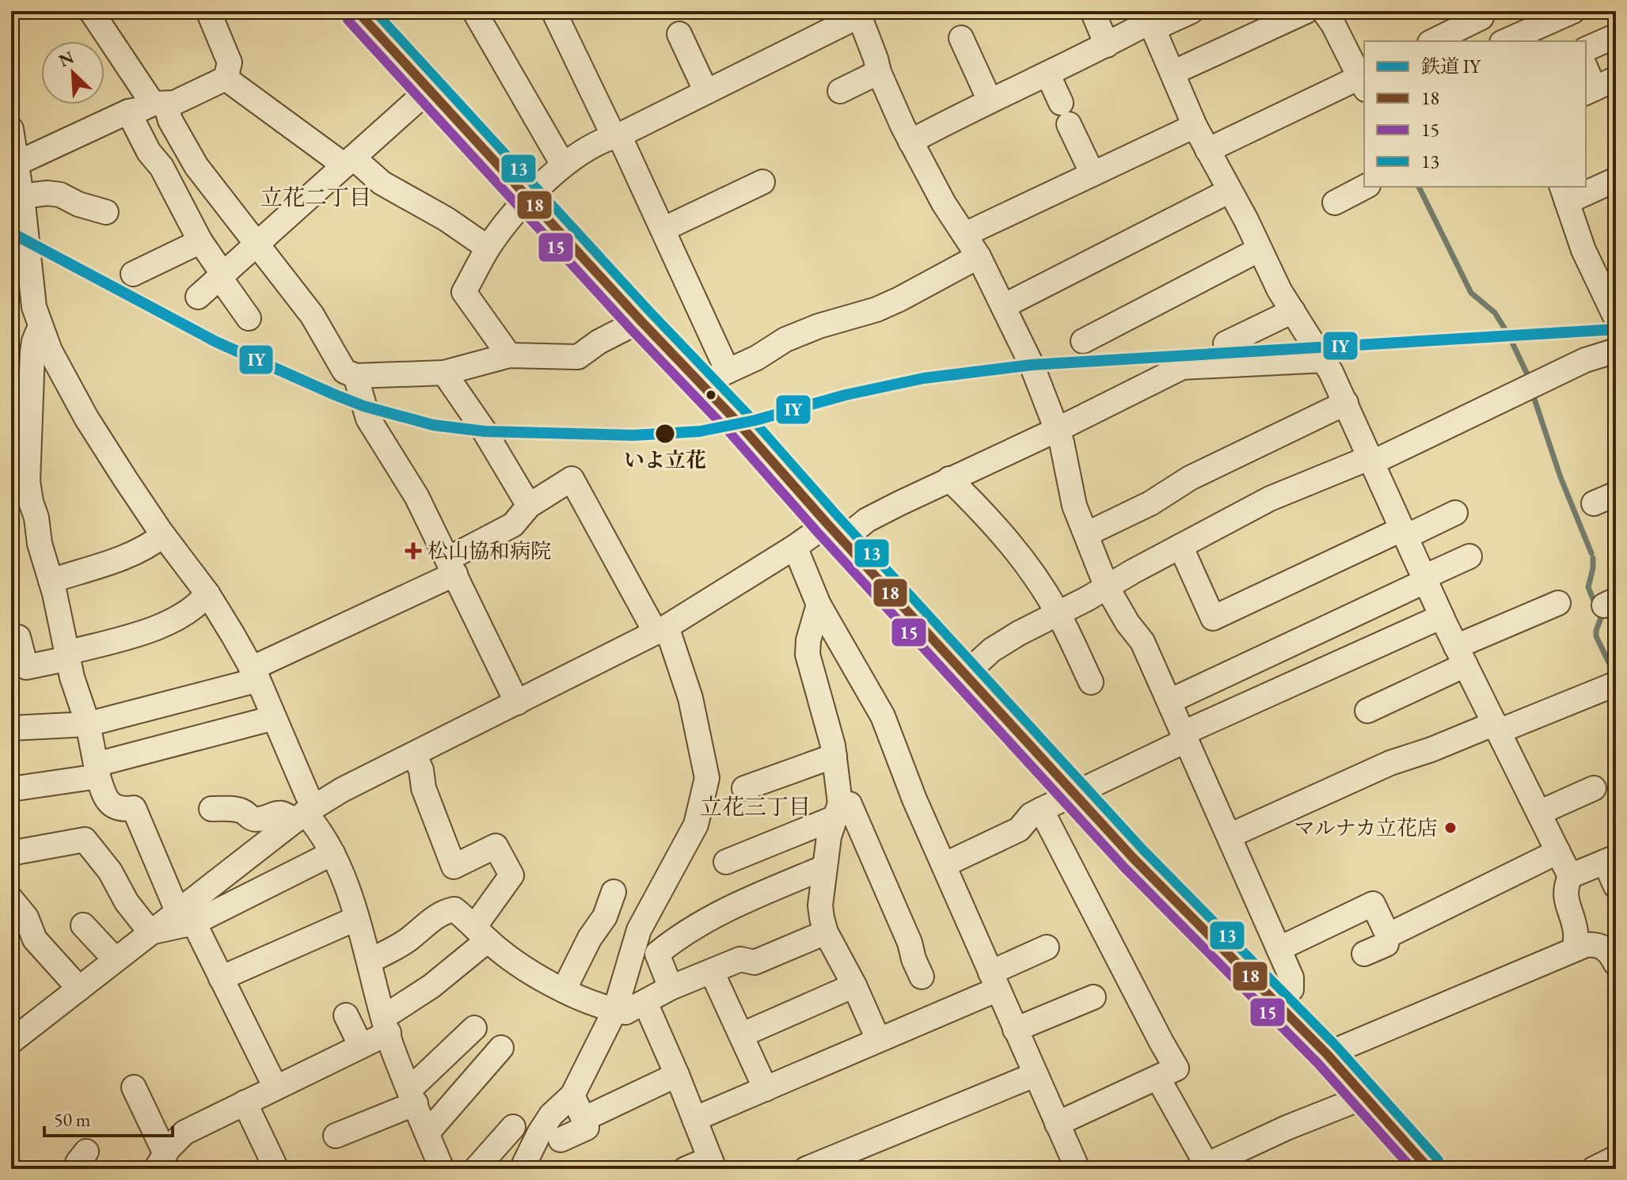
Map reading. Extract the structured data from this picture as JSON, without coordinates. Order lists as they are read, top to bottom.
{
  "districts": ["立花二丁目", "立花三丁目"],
  "places": {
    "other": ["いよ立花", "マルナカ立花店"],
    "health": ["松山協和病院"]
  },
  "lines": [
    "transit line 18",
    "transit line 13",
    "transit line 15",
    "rail line IY"
  ],
  "legend": [
    "鉄道 IY",
    "18",
    "15",
    "13"
  ],
  "scale_bar": "50 m",
  "north": "top left"
}
